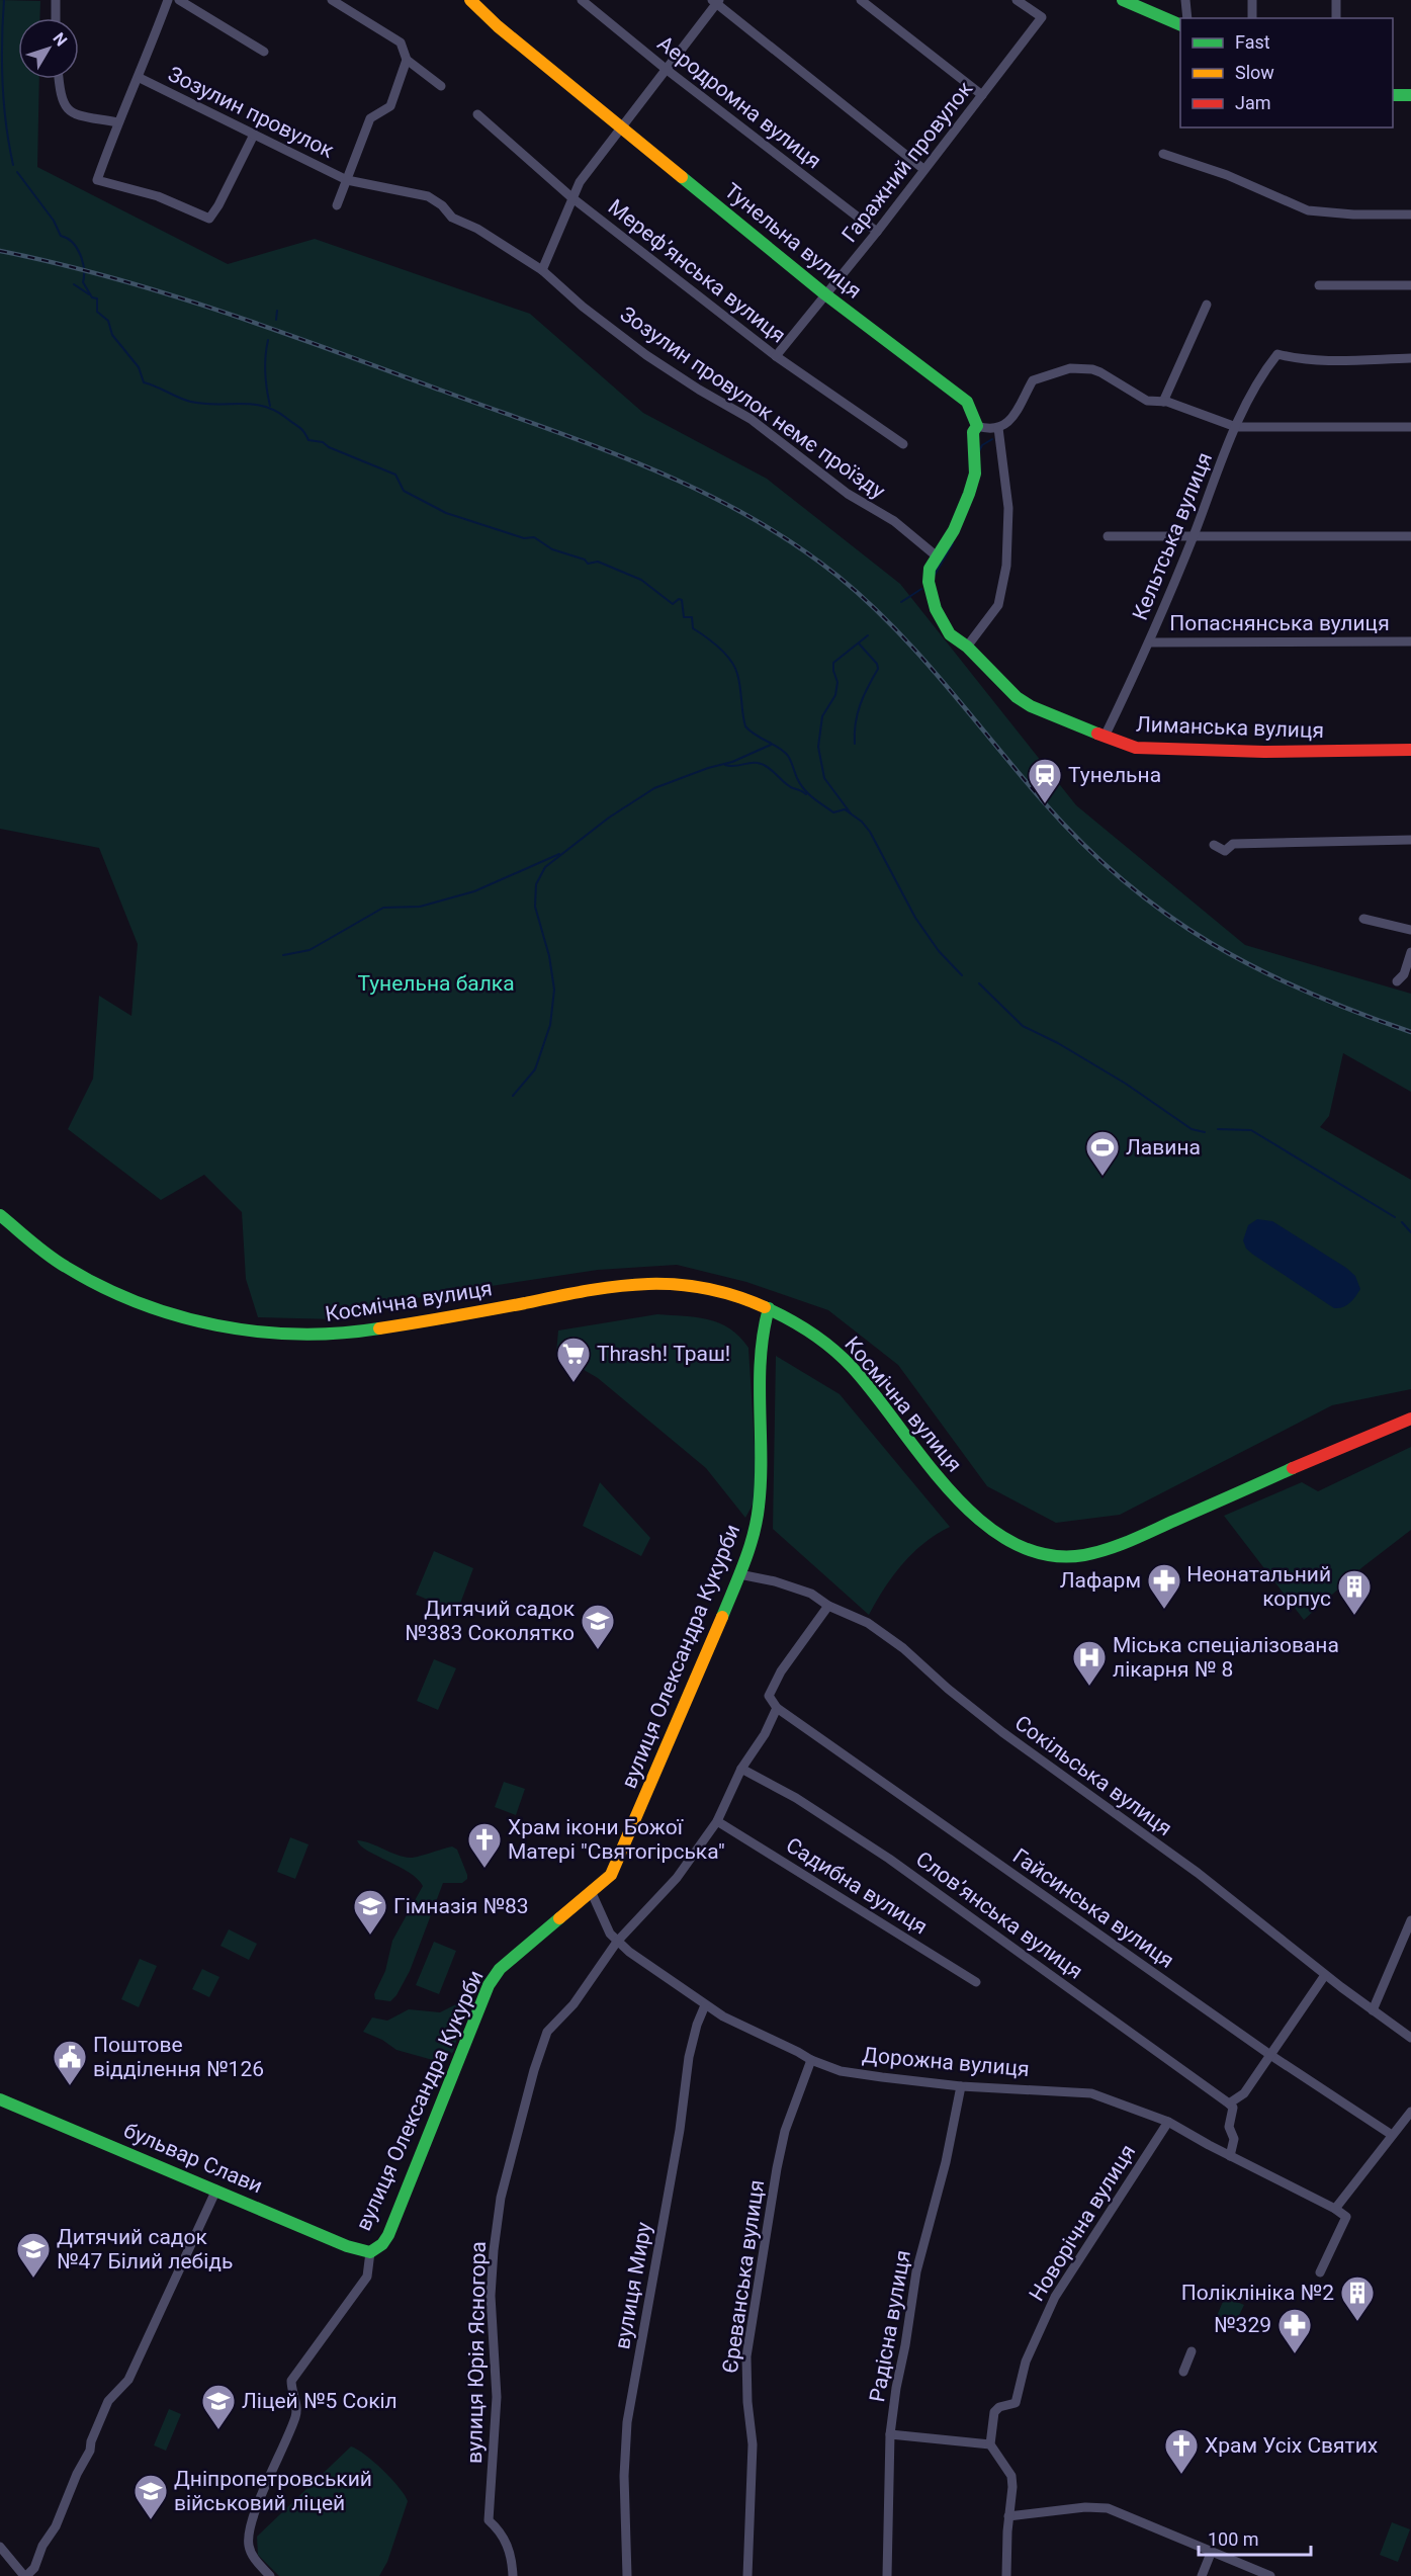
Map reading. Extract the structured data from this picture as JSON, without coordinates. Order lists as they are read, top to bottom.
{
  "streets": {
    "street": [
      "Аеродромна вулиця",
      "Зозулин провулок",
      "Гаражний провулок",
      "Тунельна вулиця",
      "Мерефʼянська вулиця",
      "Зозулин провулок немє проїзду",
      "Кельтська вулиця",
      "Попаснянська вулиця",
      "Лиманська вулиця",
      "Космічна вулиця",
      "вулиця Олександра Кукурби",
      "Сокільська вулиця",
      "Садибна вулиця",
      "Гайсинська вулиця",
      "Словʼянська вулиця",
      "Дорожна вулиця",
      "бульвар Слави",
      "Новорічна вулиця",
      "Єреванська вулиця",
      "вулиця Миру",
      "Радісна вулиця",
      "вулиця Юрія Ясногора"
    ]
  },
  "crossings": [
    ["Аеродромна вулиця", "Гаражний провулок"],
    ["Зозулин провулок", "Зозулин провулок немє проїзду"],
    ["Гаражний провулок", "Тунельна вулиця"],
    ["Гаражний провулок", "Мерефʼянська вулиця"],
    ["Зозулин провулок немє проїзду", "Лиманська вулиця"],
    ["Кельтська вулиця", "Попаснянська вулиця"],
    ["Кельтська вулиця", "Лиманська вулиця"],
    ["Космічна вулиця", "вулиця Олександра Кукурби"],
    ["вулиця Олександра Кукурби", "Сокільська вулиця"],
    ["вулиця Олександра Кукурби", "Дорожна вулиця"],
    ["вулиця Олександра Кукурби", "бульвар Слави"],
    ["Сокільська вулиця", "вулиця Юрія Ясногора"],
    ["Садибна вулиця", "вулиця Юрія Ясногора"],
    ["Гайсинська вулиця", "вулиця Юрія Ясногора"],
    ["Словʼянська вулиця", "вулиця Юрія Ясногора"],
    ["Дорожна вулиця", "Новорічна вулиця"],
    ["Дорожна вулиця", "Єреванська вулиця"],
    ["Дорожна вулиця", "вулиця Миру"],
    ["Дорожна вулиця", "Радісна вулиця"],
    ["Дорожна вулиця", "вулиця Юрія Ясногора"]
  ],
  "parks": ["Тунельна балка"],
  "places": {
    "station": ["Тунельна"],
    "sports": ["Лавина"],
    "supermarket": ["Thrash! Траш!"],
    "pharmacy": ["Лафарм", "№329"],
    "building": ["Неонатальний корпус", "Поліклініка №2"],
    "school or university": [
      "Дитячий садок №383 Соколятко",
      "Гімназія №83",
      "Дитячий садок №47 Білий лебідь",
      "Ліцей №5 Сокіл",
      "Дніпропетровський військовий ліцей"
    ],
    "hospital": ["Міська спеціалізована лікарня № 8"],
    "church": ["Храм ікони Божої Матері \"Святогірська\"", "Храм Усіх Святих"],
    "public building": ["Поштове відділення №126"]
  },
  "legend": ["Fast", "Slow", "Jam"],
  "scale_bar": "100 m",
  "north": "top right"
}
